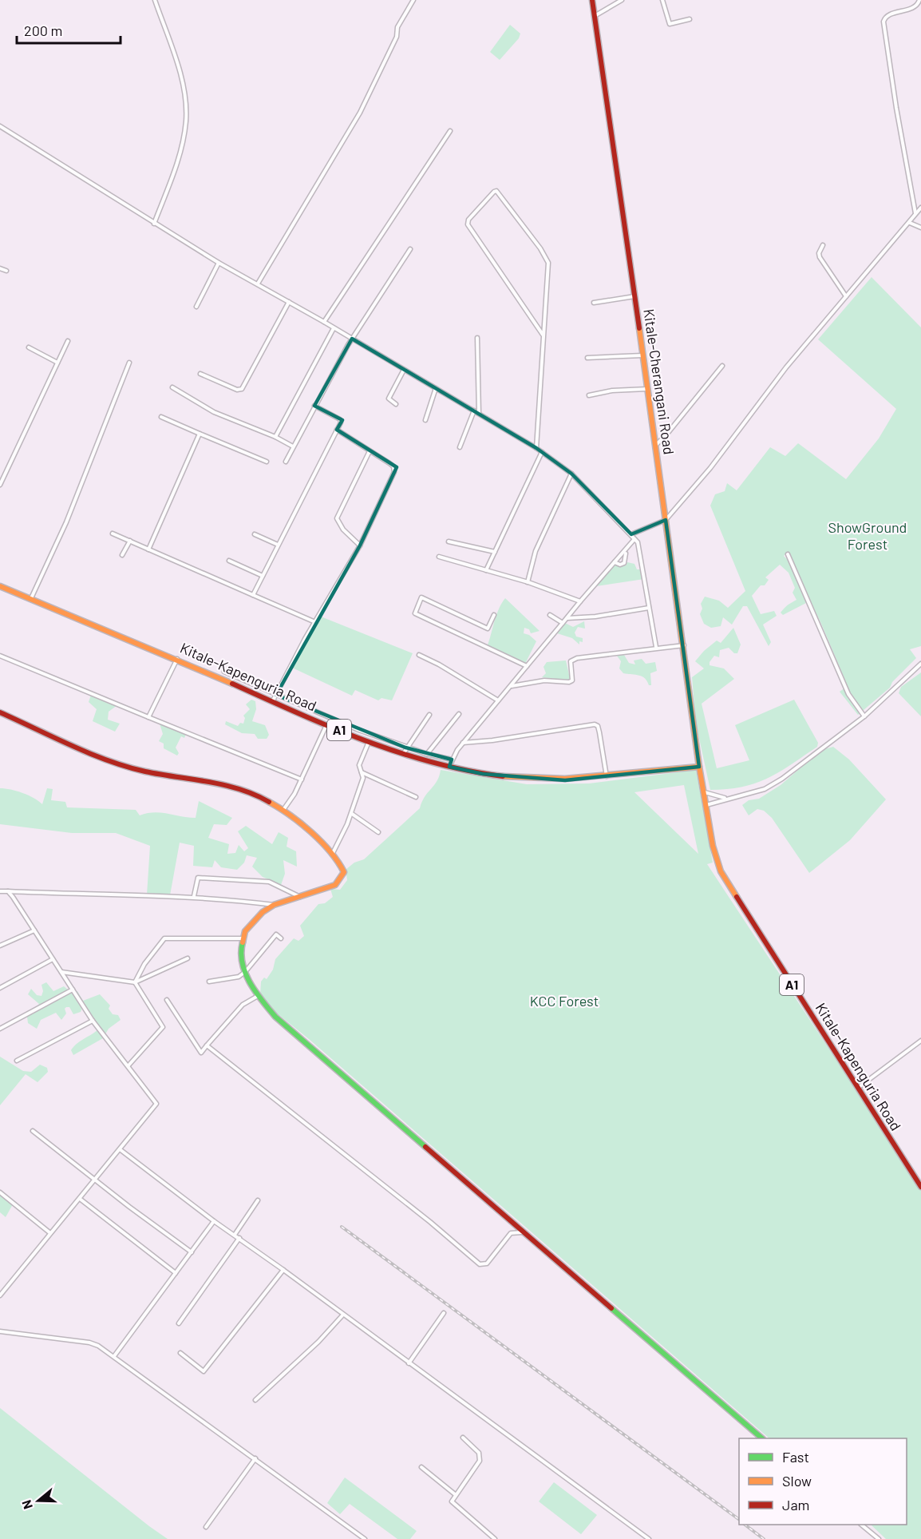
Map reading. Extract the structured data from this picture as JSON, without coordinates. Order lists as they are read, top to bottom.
{
  "streets": {
    "main road": ["Kitale-Cherangani Road", "Kitale-Kapenguria Road", "A1"]
  },
  "crossings": [
    ["Kitale-Cherangani Road", "Kitale-Kapenguria Road"]
  ],
  "parks": ["ShowGround Forest", "KCC Forest"],
  "legend": ["Fast", "Slow", "Jam"],
  "scale_bar": "200 m",
  "north": "left"
}
